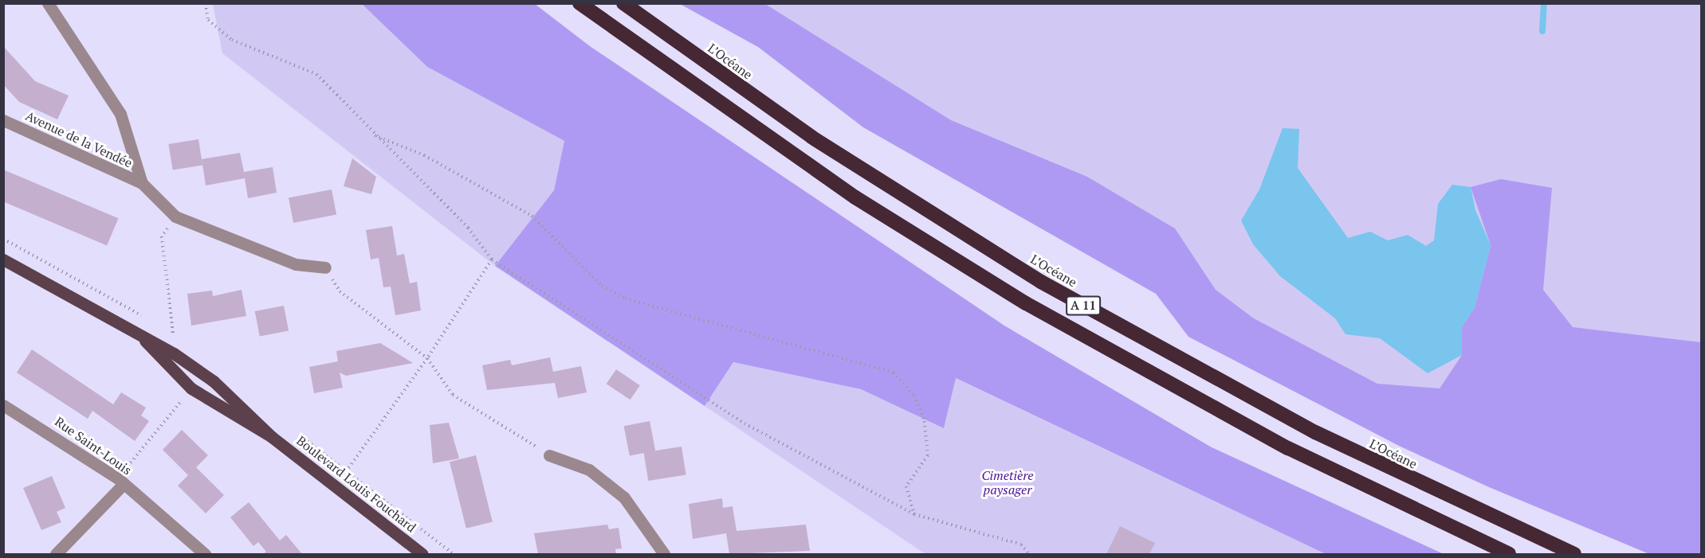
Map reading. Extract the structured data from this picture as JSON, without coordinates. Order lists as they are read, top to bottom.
{
  "streets": {
    "highway": ["L’Océane", "A 11"],
    "main road": ["Boulevard Louis Fouchard"],
    "street": ["Avenue de la Vendée", "Rue Saint-Louis"]
  },
  "parks": ["Cimetière paysager"]
}
